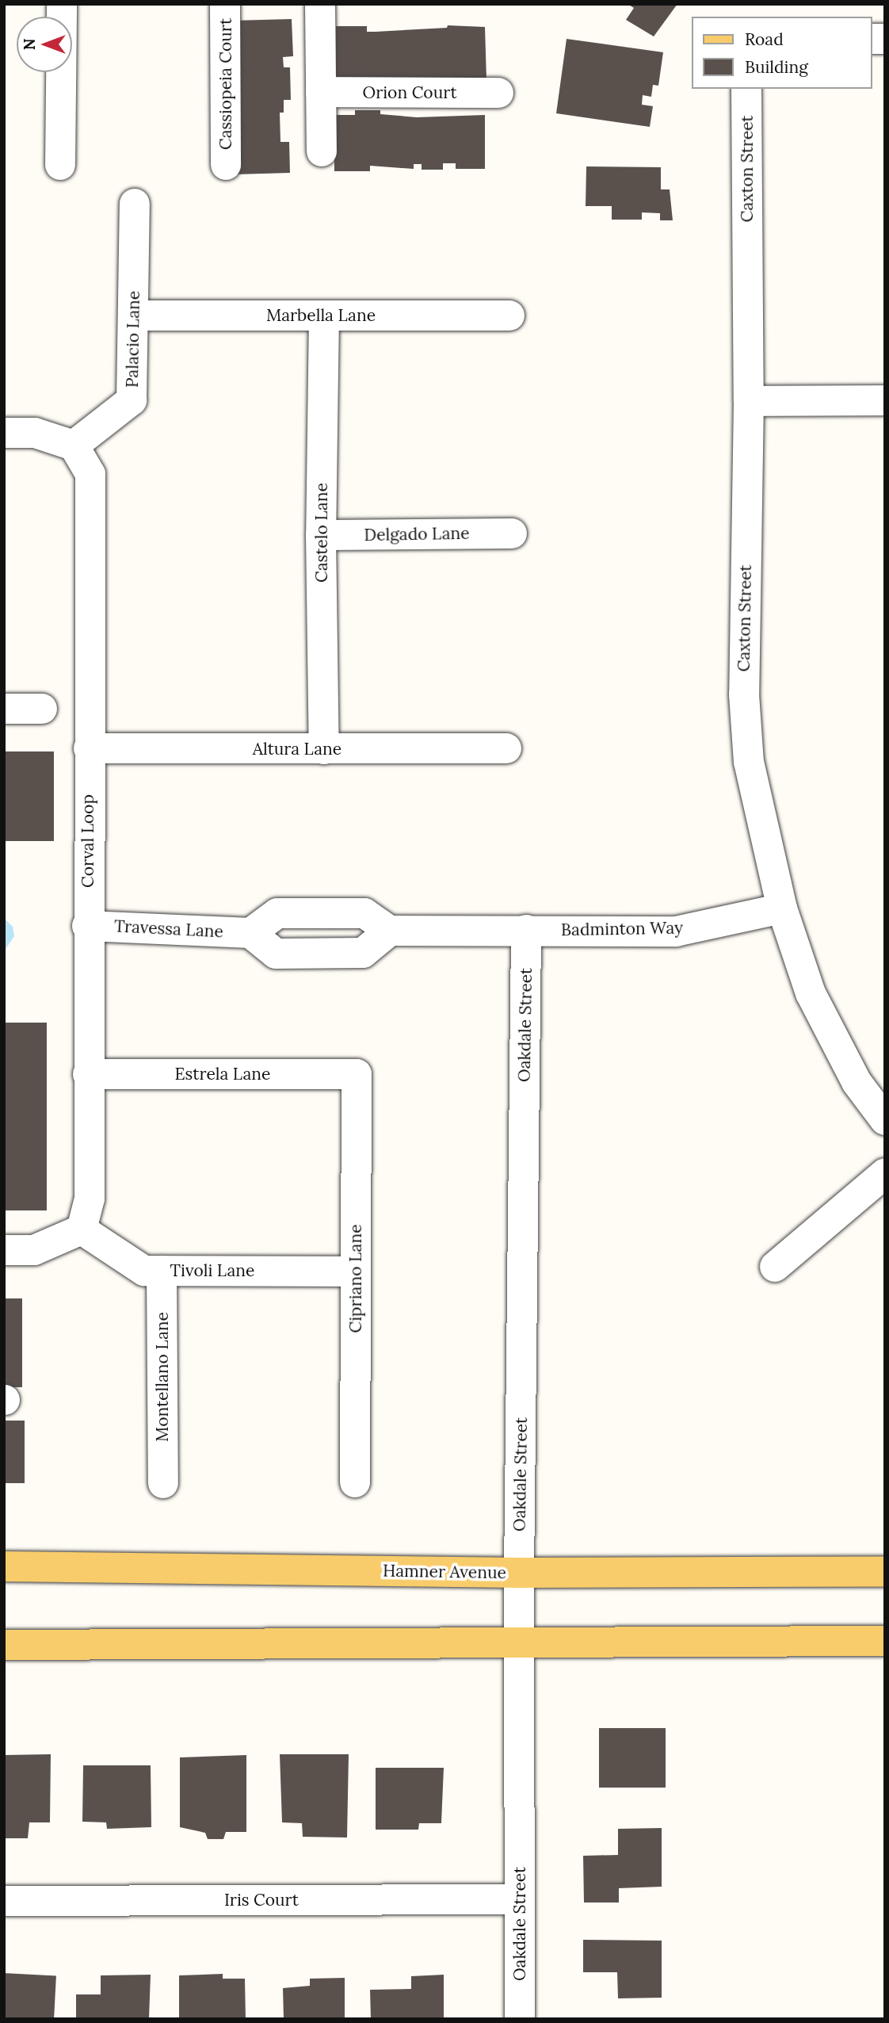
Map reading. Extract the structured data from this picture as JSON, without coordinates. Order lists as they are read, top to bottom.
{
  "streets": {
    "main road": ["Hamner Avenue"],
    "street": [
      "Cassiopeia Court",
      "Orion Court",
      "Caxton Street",
      "Marbella Lane",
      "Palacio Lane",
      "Castelo Lane",
      "Delgado Lane",
      "Altura Lane",
      "Corval Loop",
      "Travessa Lane",
      "Badminton Way",
      "Oakdale Street",
      "Estrela Lane",
      "Tivoli Lane",
      "Cipriano Lane",
      "Montellano Lane",
      "Iris Court"
    ]
  },
  "crossings": [
    ["Caxton Street", "Badminton Way"],
    ["Marbella Lane", "Palacio Lane"],
    ["Marbella Lane", "Castelo Lane"],
    ["Palacio Lane", "Corval Loop"],
    ["Castelo Lane", "Delgado Lane"],
    ["Castelo Lane", "Altura Lane"],
    ["Altura Lane", "Corval Loop"],
    ["Corval Loop", "Travessa Lane"],
    ["Corval Loop", "Estrela Lane"],
    ["Corval Loop", "Tivoli Lane"],
    ["Badminton Way", "Oakdale Street"],
    ["Oakdale Street", "Hamner Avenue"],
    ["Oakdale Street", "Iris Court"],
    ["Estrela Lane", "Cipriano Lane"],
    ["Tivoli Lane", "Cipriano Lane"],
    ["Tivoli Lane", "Montellano Lane"]
  ],
  "legend": ["Road", "Building"],
  "north": "left"
}
